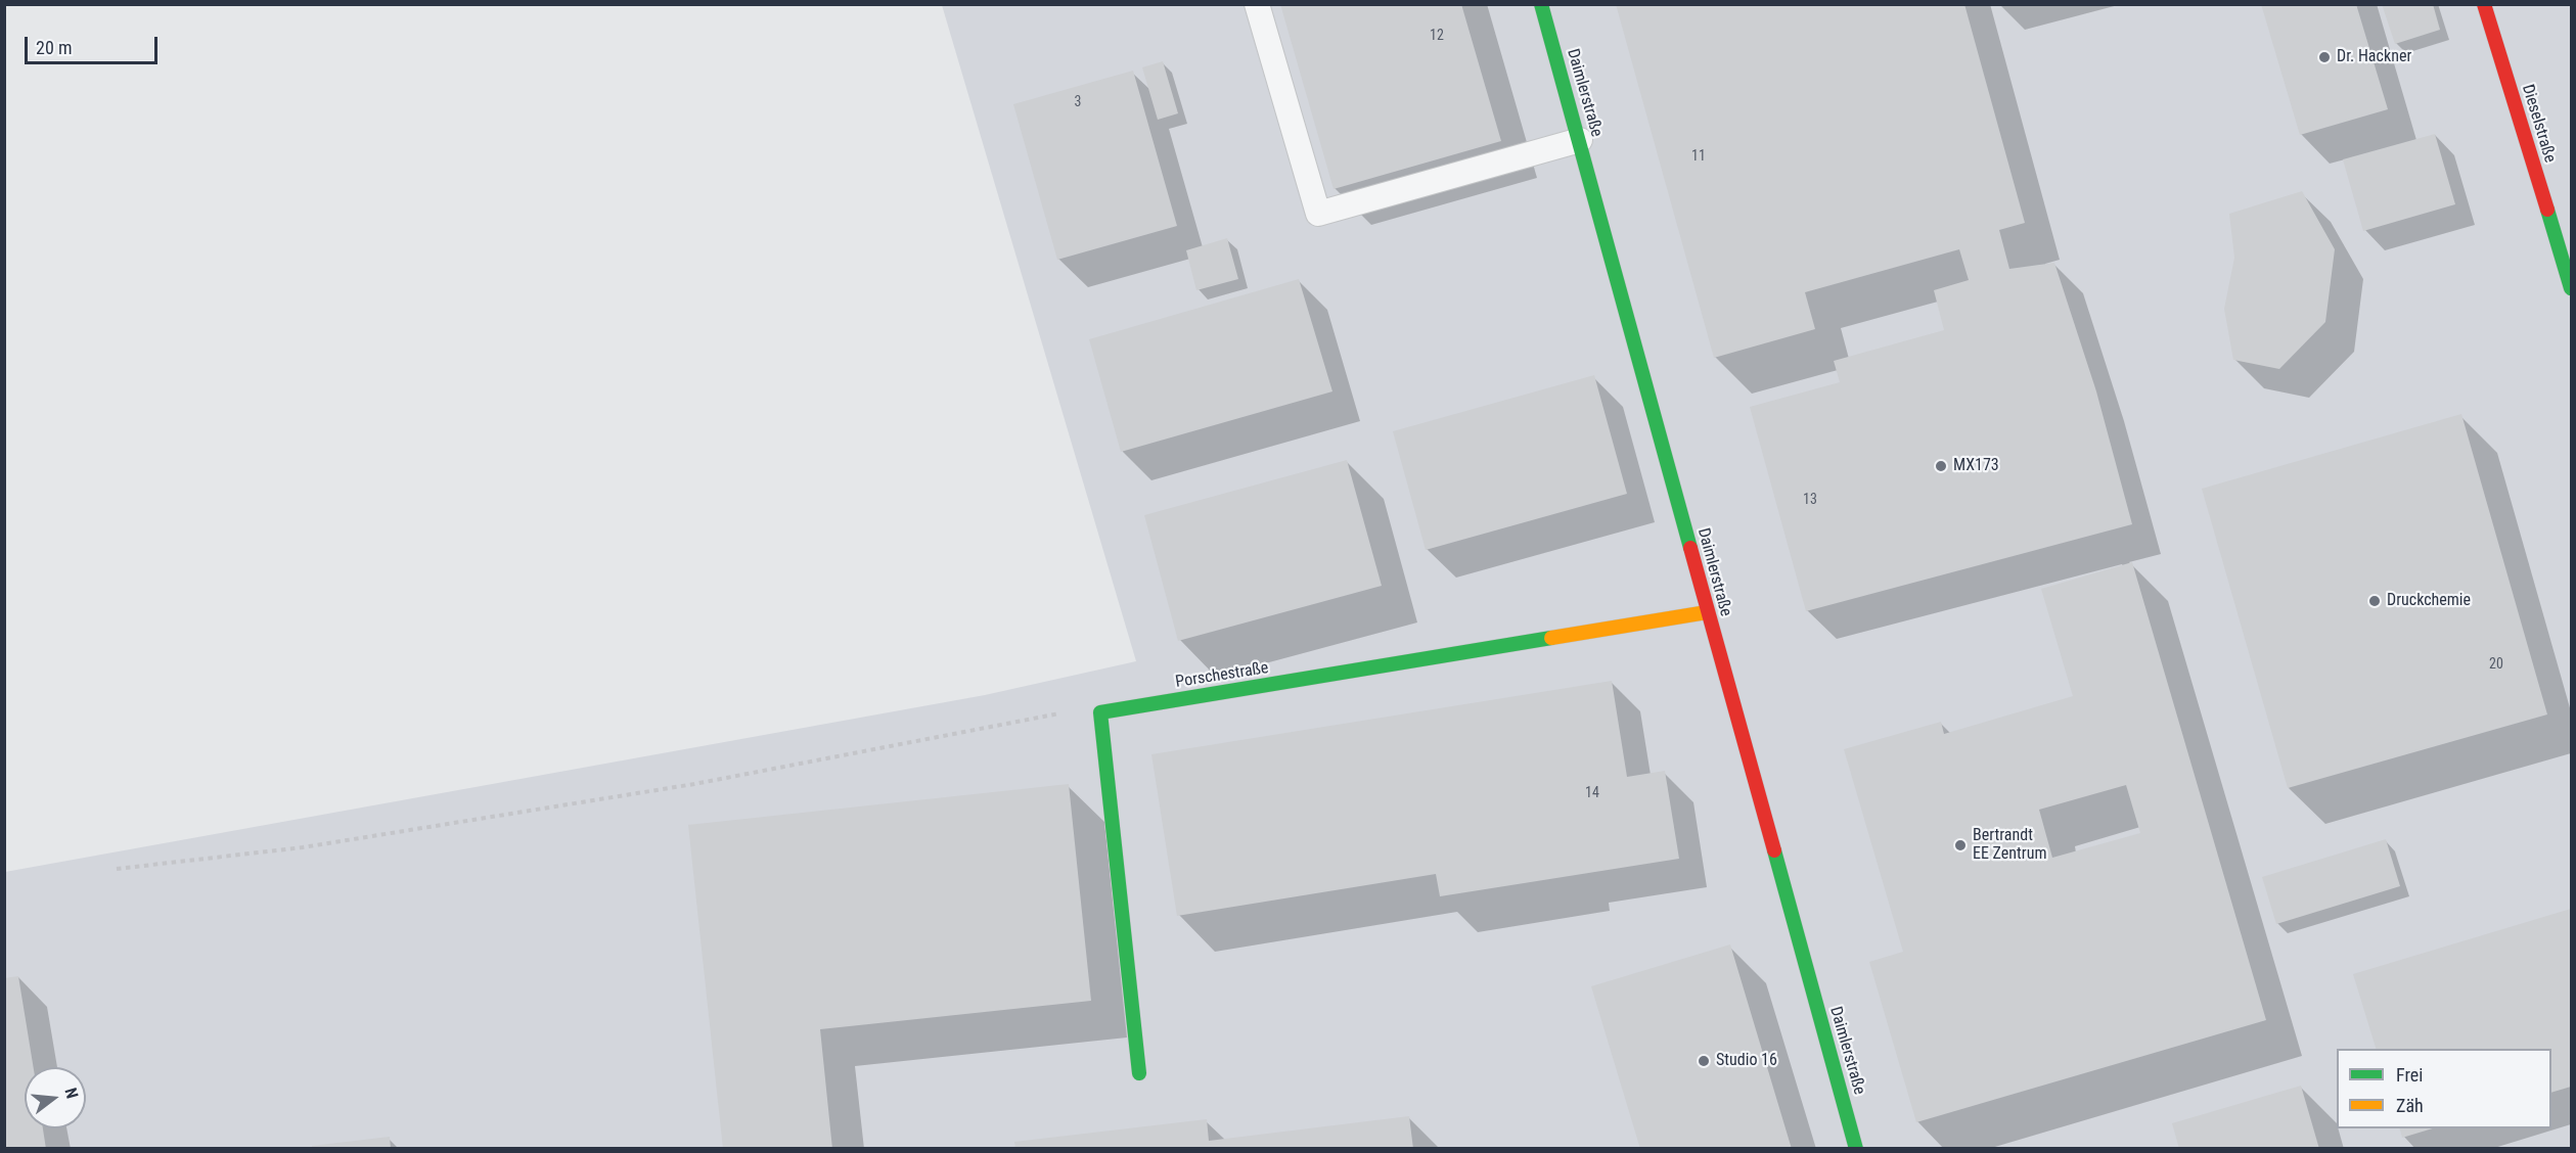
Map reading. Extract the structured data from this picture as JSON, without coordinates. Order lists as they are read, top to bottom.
{
  "streets": {
    "street": ["Daimlerstraße", "Dieselstraße", "Porschestraße"]
  },
  "crossings": [
    ["Daimlerstraße", "Porschestraße"]
  ],
  "places": [
    "Dr. Hackner",
    "MX173",
    "Druckchemie",
    "Bertrandt EE Zentrum",
    "Studio 16"
  ],
  "house_numbers": [
    "12",
    "3",
    "11",
    "13",
    "20",
    "14"
  ],
  "legend": ["Frei", "Zäh"],
  "scale_bar": "20 m",
  "north": "right"
}
